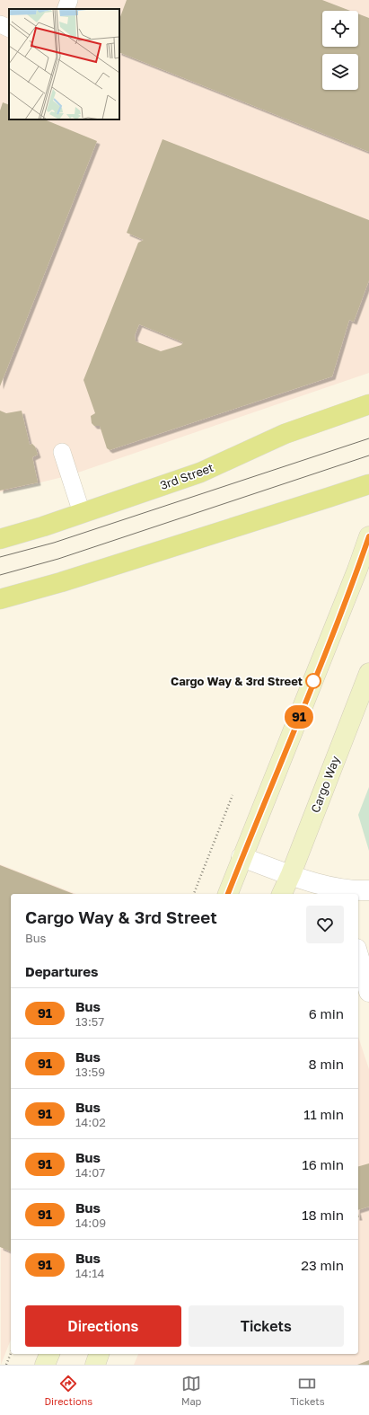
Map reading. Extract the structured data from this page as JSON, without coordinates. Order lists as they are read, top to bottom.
{
  "streets": {
    "main road": ["3rd Street", "Cargo Way"]
  },
  "places": ["Cargo Way & 3rd Street"],
  "lines": ["bus line 91"],
  "page": {
    "on_map": "91",
    "heading": [
      ["Cargo Way & 3rd Street", "Bus"],
      "Departures"
    ],
    "list": [
      {
        "mark": "91",
        "name": "Bus",
        "note": "13:57",
        "value": "6 min"
      },
      {
        "mark": "91",
        "name": "Bus",
        "note": "13:59",
        "value": "8 min"
      },
      {
        "mark": "91",
        "name": "Bus",
        "note": "14:02",
        "value": "11 min"
      },
      {
        "mark": "91",
        "name": "Bus",
        "note": "14:07",
        "value": "16 min"
      },
      {
        "mark": "91",
        "name": "Bus",
        "note": "14:09",
        "value": "18 min"
      },
      {
        "mark": "91",
        "name": "Bus",
        "note": "14:14",
        "value": "23 min"
      }
    ],
    "buttons": ["Directions", "Tickets"],
    "tabs": ["Directions", "Map", "Tickets"]
  }
}
